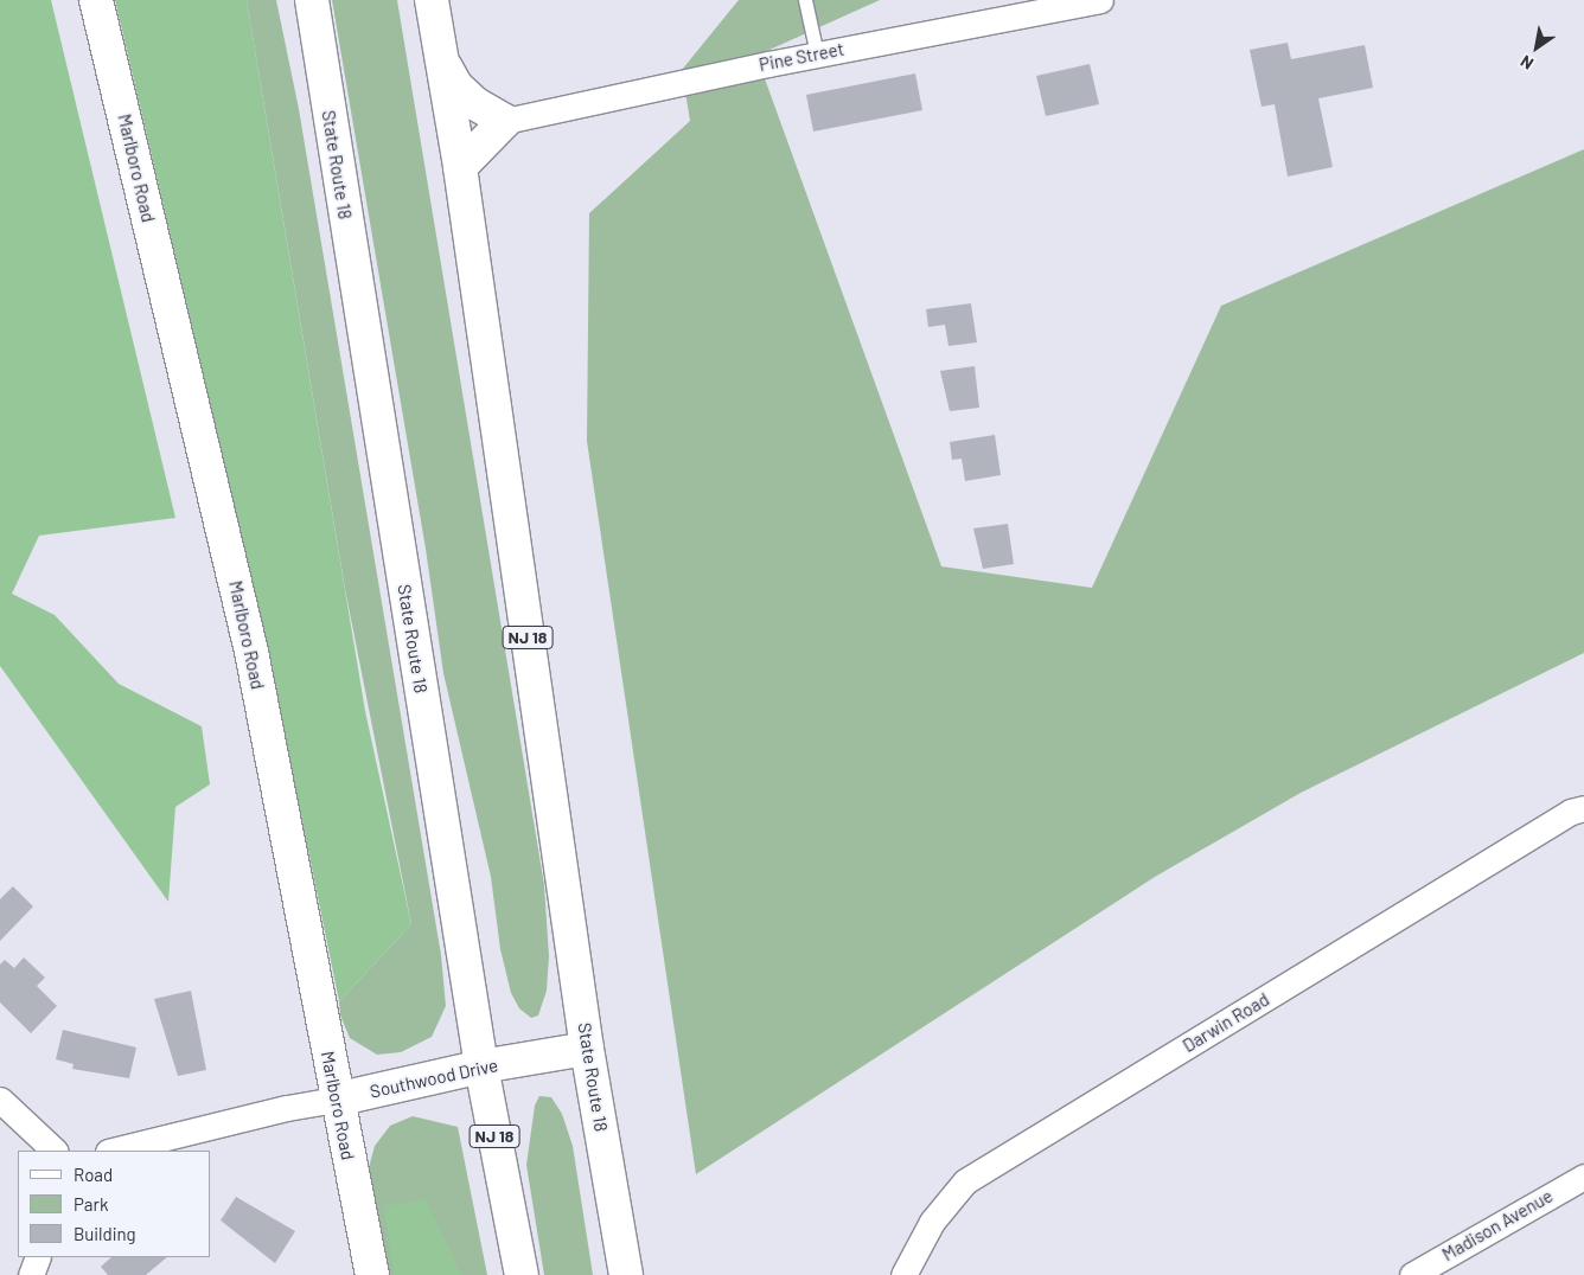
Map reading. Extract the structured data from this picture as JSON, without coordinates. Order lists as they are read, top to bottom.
{
  "streets": {
    "main road": [
      "State Route 18",
      "Marlboro Road",
      "NJ 18",
      "Southwood Drive"
    ],
    "street": ["Pine Street", "Darwin Road", "Madison Avenue"]
  },
  "crossings": [
    ["State Route 18", "Southwood Drive"],
    ["Marlboro Road", "Southwood Drive"]
  ],
  "legend": ["Road", "Park", "Building"],
  "north": "bottom left"
}
